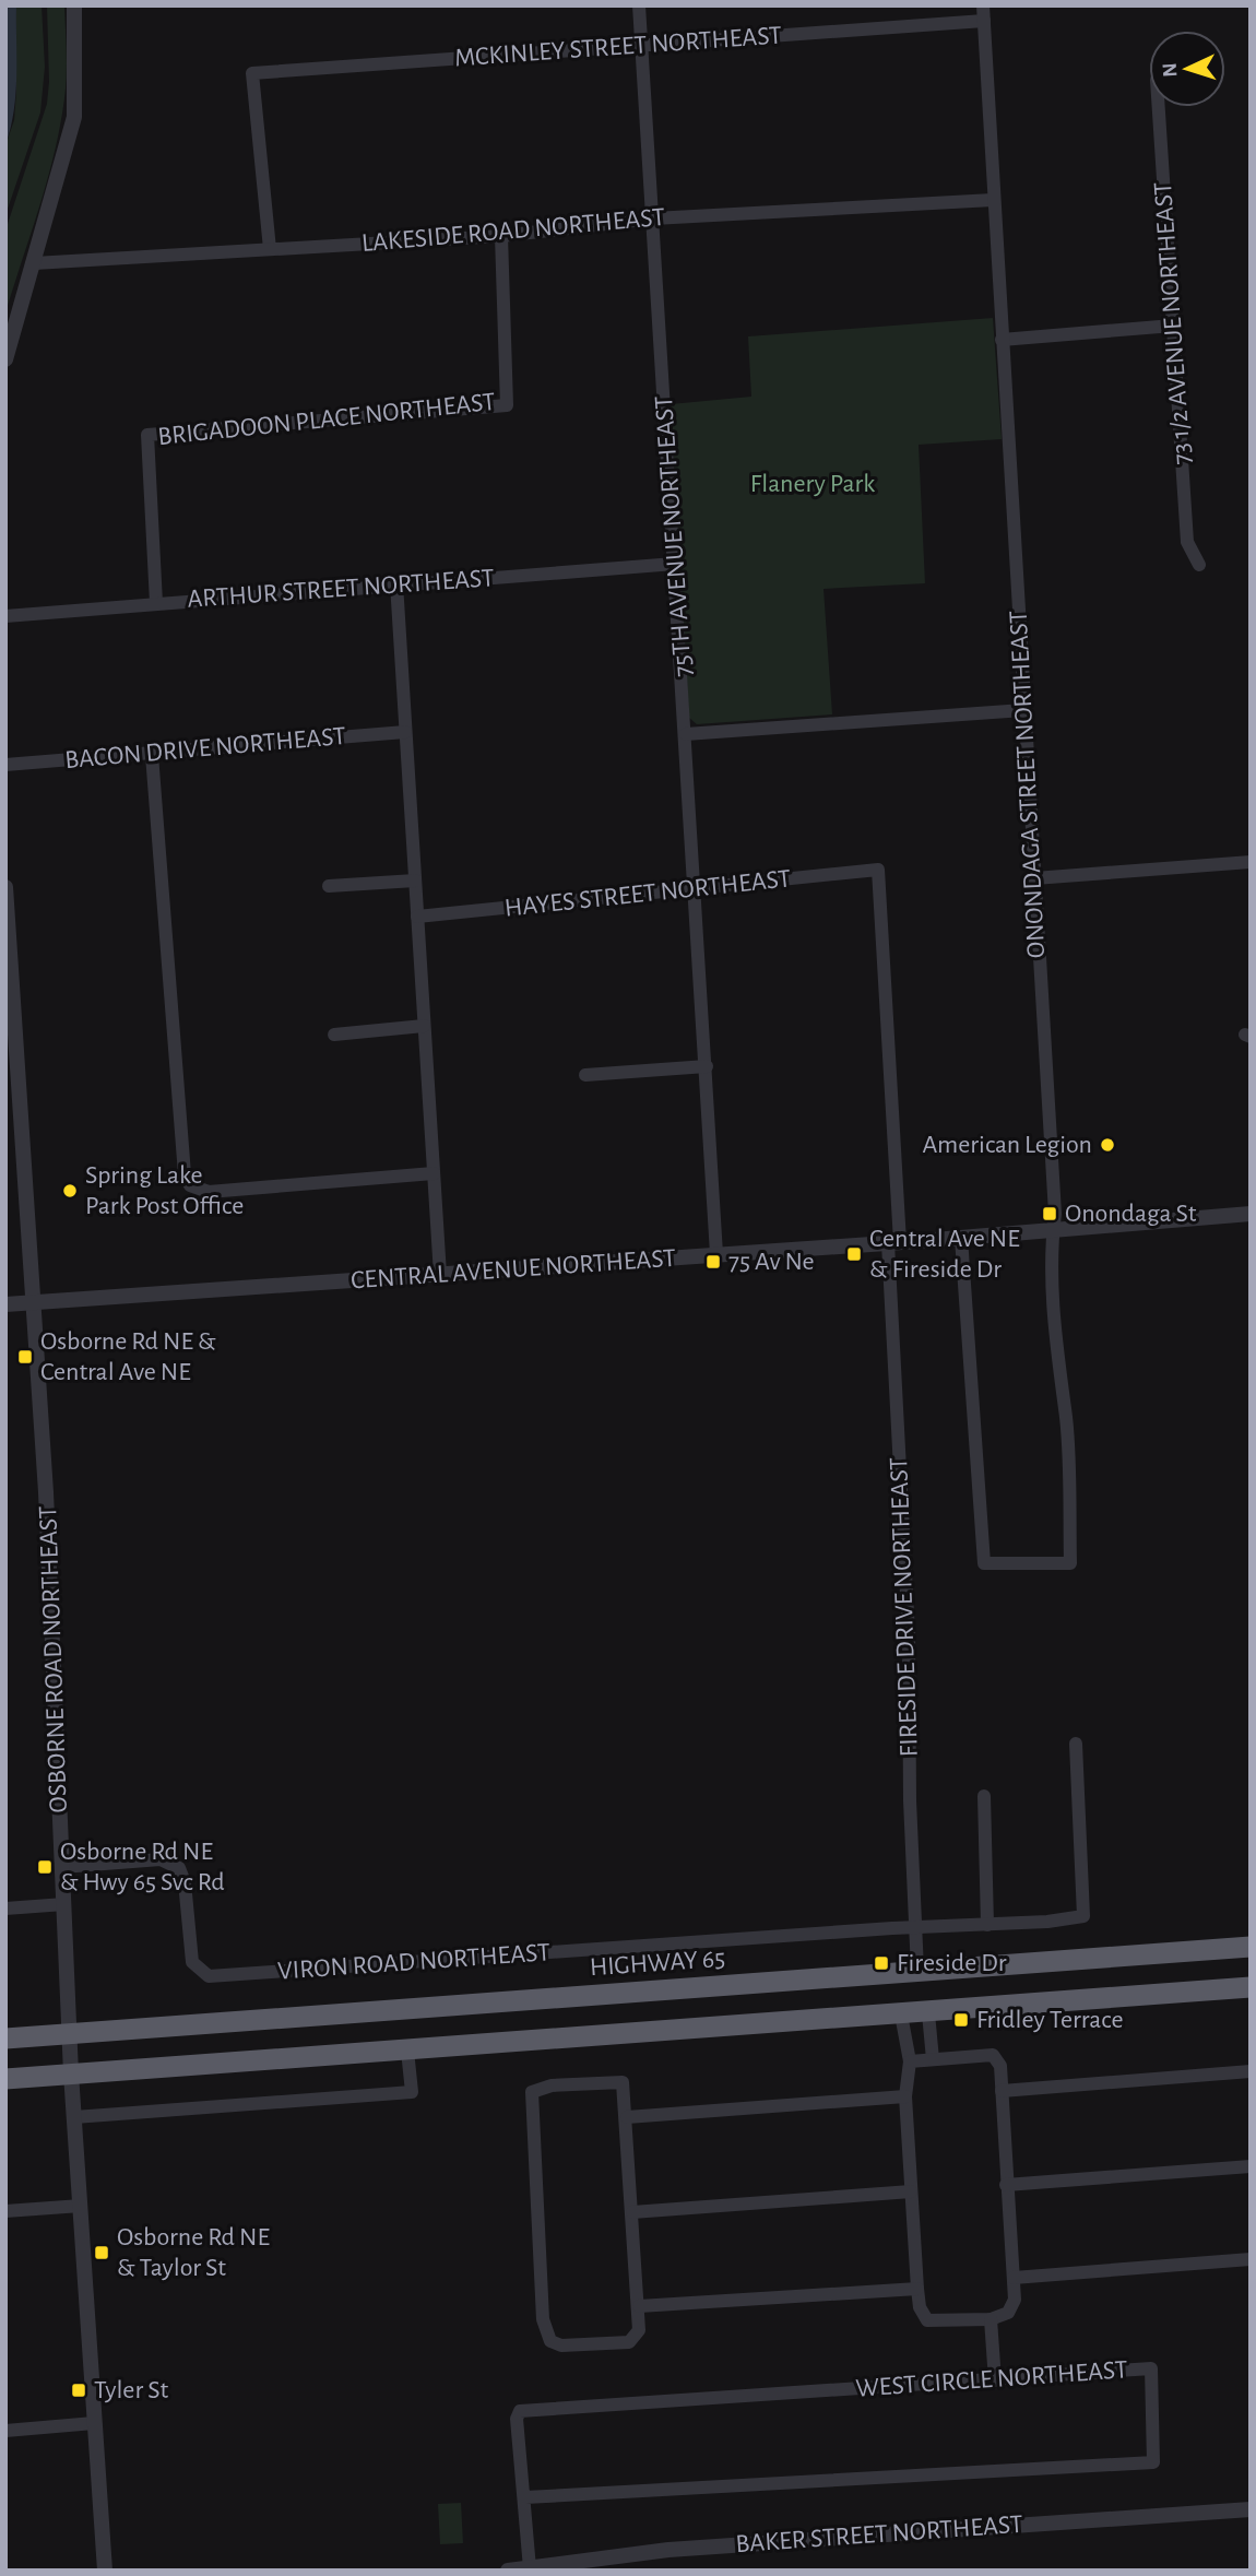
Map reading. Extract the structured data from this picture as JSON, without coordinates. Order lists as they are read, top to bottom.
{
  "streets": {
    "highway": ["HIGHWAY 65"],
    "street": [
      "MCKINLEY STREET NORTHEAST",
      "LAKESIDE ROAD NORTHEAST",
      "73 1/2 AVENUE NORTHEAST",
      "BRIGADOON PLACE NORTHEAST",
      "75TH AVENUE NORTHEAST",
      "ARTHUR STREET NORTHEAST",
      "BACON DRIVE NORTHEAST",
      "ONONDAGA STREET NORTHEAST",
      "HAYES STREET NORTHEAST",
      "CENTRAL AVENUE NORTHEAST",
      "FIRESIDE DRIVE NORTHEAST",
      "OSBORNE ROAD NORTHEAST",
      "VIRON ROAD NORTHEAST",
      "WEST CIRCLE NORTHEAST",
      "BAKER STREET NORTHEAST"
    ]
  },
  "crossings": [
    ["MCKINLEY STREET NORTHEAST", "LAKESIDE ROAD NORTHEAST"],
    ["MCKINLEY STREET NORTHEAST", "75TH AVENUE NORTHEAST"],
    ["MCKINLEY STREET NORTHEAST", "ONONDAGA STREET NORTHEAST"],
    ["LAKESIDE ROAD NORTHEAST", "BRIGADOON PLACE NORTHEAST"],
    ["LAKESIDE ROAD NORTHEAST", "75TH AVENUE NORTHEAST"],
    ["LAKESIDE ROAD NORTHEAST", "ONONDAGA STREET NORTHEAST"],
    ["BRIGADOON PLACE NORTHEAST", "ARTHUR STREET NORTHEAST"],
    ["75TH AVENUE NORTHEAST", "ARTHUR STREET NORTHEAST"],
    ["75TH AVENUE NORTHEAST", "HAYES STREET NORTHEAST"],
    ["75TH AVENUE NORTHEAST", "CENTRAL AVENUE NORTHEAST"],
    ["ONONDAGA STREET NORTHEAST", "CENTRAL AVENUE NORTHEAST"],
    ["HAYES STREET NORTHEAST", "FIRESIDE DRIVE NORTHEAST"],
    ["CENTRAL AVENUE NORTHEAST", "FIRESIDE DRIVE NORTHEAST"],
    ["CENTRAL AVENUE NORTHEAST", "OSBORNE ROAD NORTHEAST"],
    ["FIRESIDE DRIVE NORTHEAST", "VIRON ROAD NORTHEAST"],
    ["FIRESIDE DRIVE NORTHEAST", "HIGHWAY 65"],
    ["OSBORNE ROAD NORTHEAST", "VIRON ROAD NORTHEAST"],
    ["OSBORNE ROAD NORTHEAST", "HIGHWAY 65"],
    ["WEST CIRCLE NORTHEAST", "BAKER STREET NORTHEAST"]
  ],
  "parks": ["Flanery Park"],
  "places": {
    "other": ["American Legion", "Spring Lake Park Post Office"],
    "transit": [
      "Onondaga St",
      "Central Ave NE & Fireside Dr",
      "75 Av Ne",
      "Osborne Rd NE & Central Ave NE",
      "Osborne Rd NE & Hwy 65 Svc Rd",
      "Fireside Dr",
      "Fridley Terrace",
      "Osborne Rd NE & Taylor St",
      "Tyler St"
    ]
  },
  "north": "left"
}
